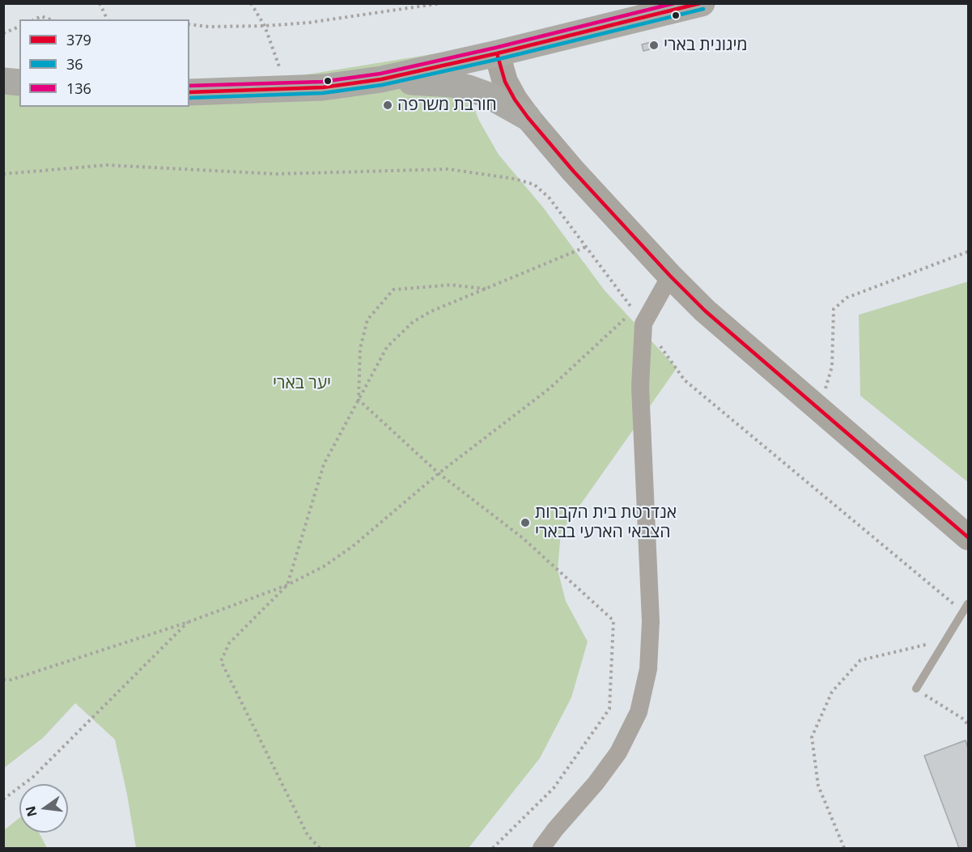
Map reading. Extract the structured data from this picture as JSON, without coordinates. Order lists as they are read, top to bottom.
{
  "parks": ["יער בארי"],
  "places": ["מיגונית בארי", "חורבת משרפה", "אנדרטת בית הקברות הצבאי הארעי בבארי"],
  "lines": ["transit line 379", "transit line 136", "transit line 36"],
  "legend": ["379", "36", "136"],
  "north": "left"
}
